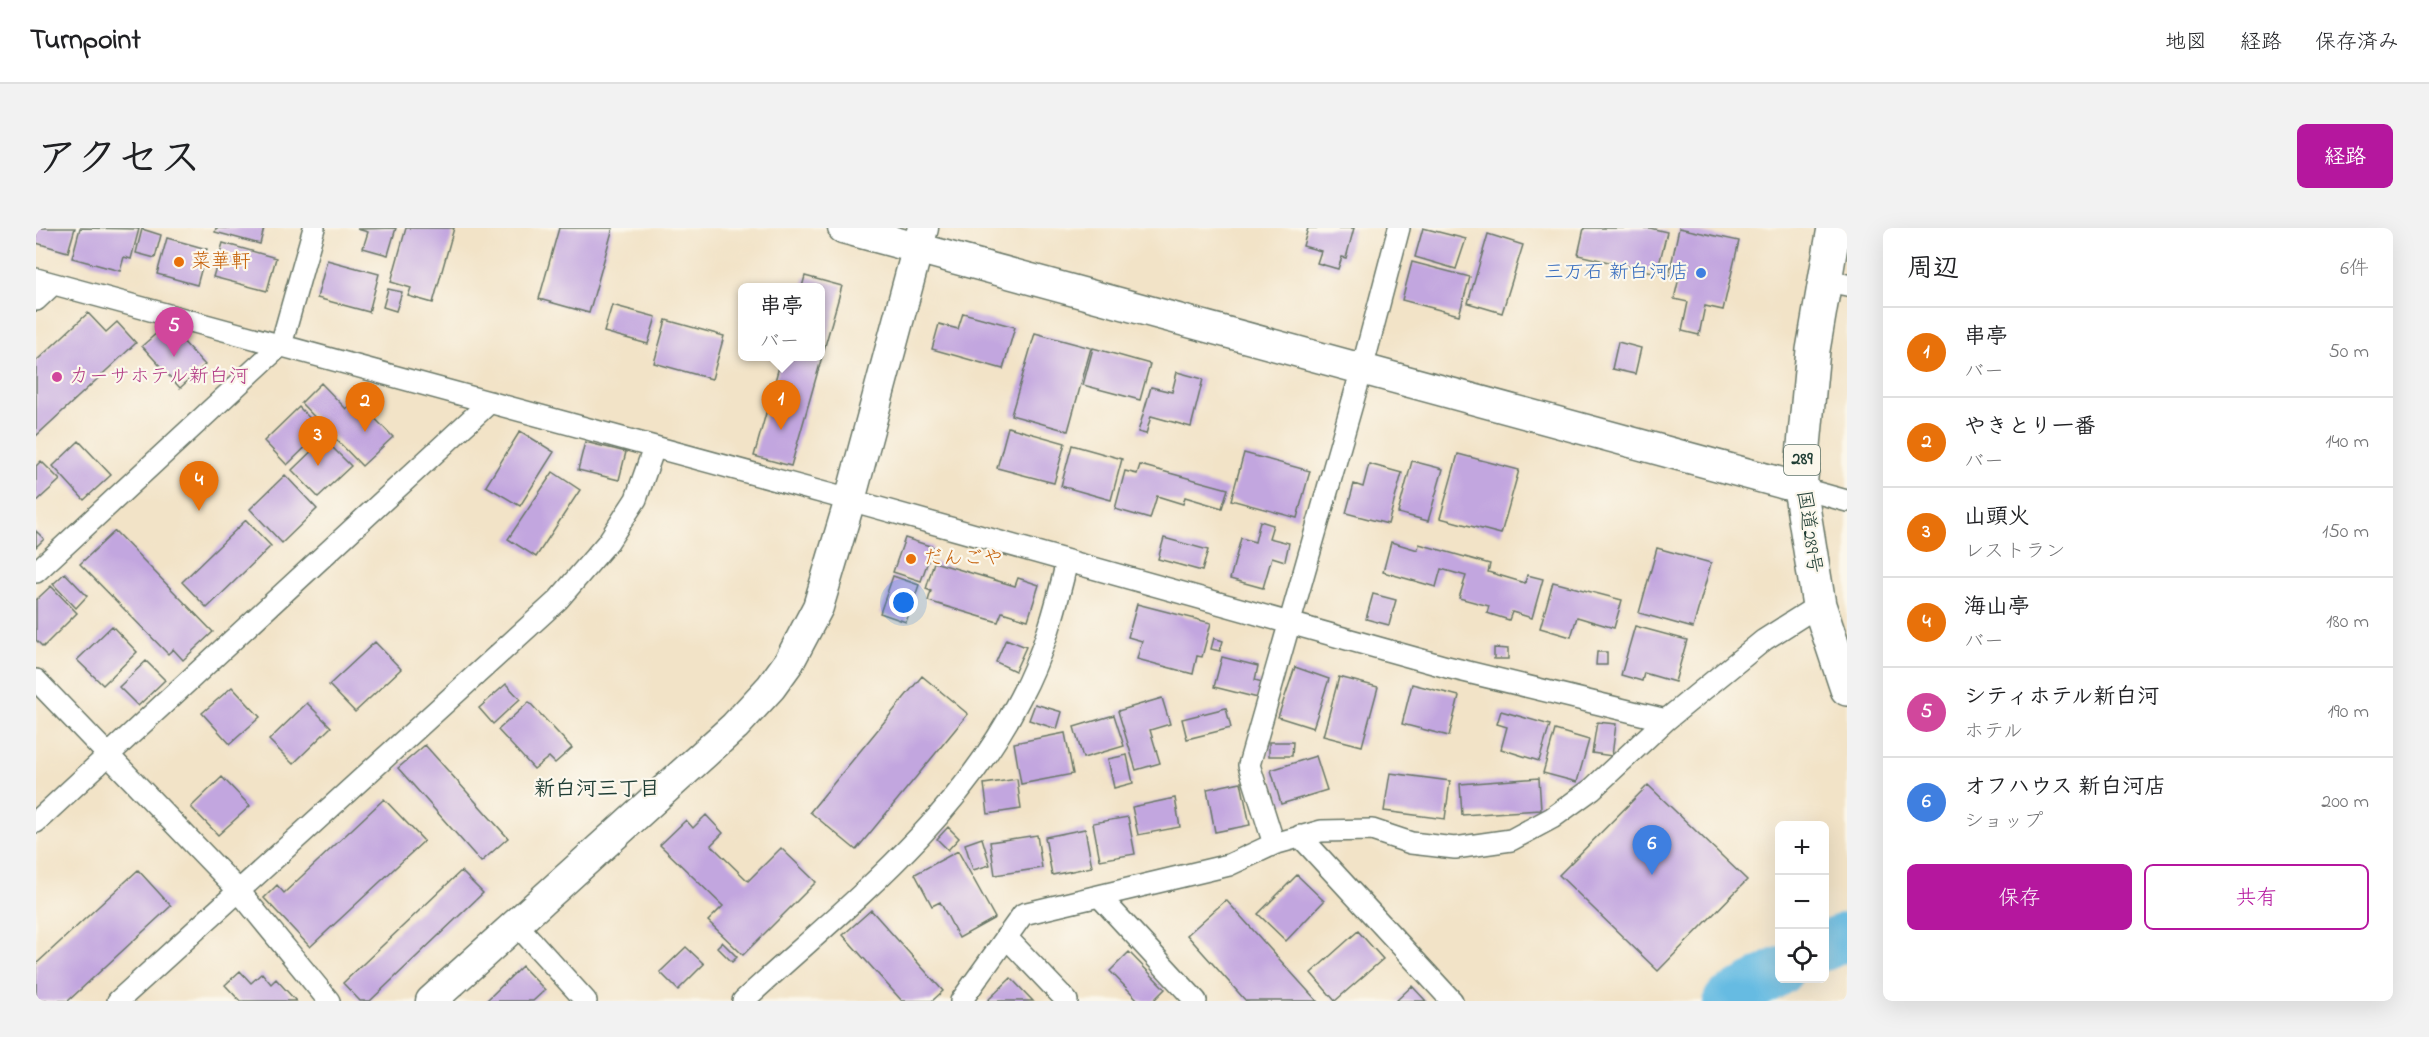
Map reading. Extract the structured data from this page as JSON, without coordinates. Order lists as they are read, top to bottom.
{
  "streets": {
    "highway": ["289", "国道289号"]
  },
  "districts": ["新白河三丁目"],
  "places": [
    "菜華軒",
    "三万石 新白河店",
    "カーサホテル新白河",
    "だんごや"
  ],
  "page": {
    "header": "Turnpoint",
    "nav": ["地図", "経路", "保存済み"],
    "title": "アクセス",
    "buttons": [
      "経路",
      ["保存", "共有"]
    ],
    "heading": ["周辺", "6件"],
    "popup": ["串亭", "バー"],
    "list": [
      {
        "mark": "1",
        "name": "串亭",
        "note": "バー",
        "value": "50 m"
      },
      {
        "mark": "2",
        "name": "やきとり一番",
        "note": "バー",
        "value": "140 m"
      },
      {
        "mark": "3",
        "name": "山頭火",
        "note": "レストラン",
        "value": "150 m"
      },
      {
        "mark": "4",
        "name": "海山亭",
        "note": "バー",
        "value": "180 m"
      },
      {
        "mark": "5",
        "name": "シティホテル新白河",
        "note": "ホテル",
        "value": "190 m"
      },
      {
        "mark": "6",
        "name": "オフハウス 新白河店",
        "note": "ショップ",
        "value": "200 m"
      }
    ],
    "pins": [
      "5",
      "1",
      "2",
      "3",
      "4",
      "6"
    ],
    "map_buttons": ["+", "−"]
  }
}
